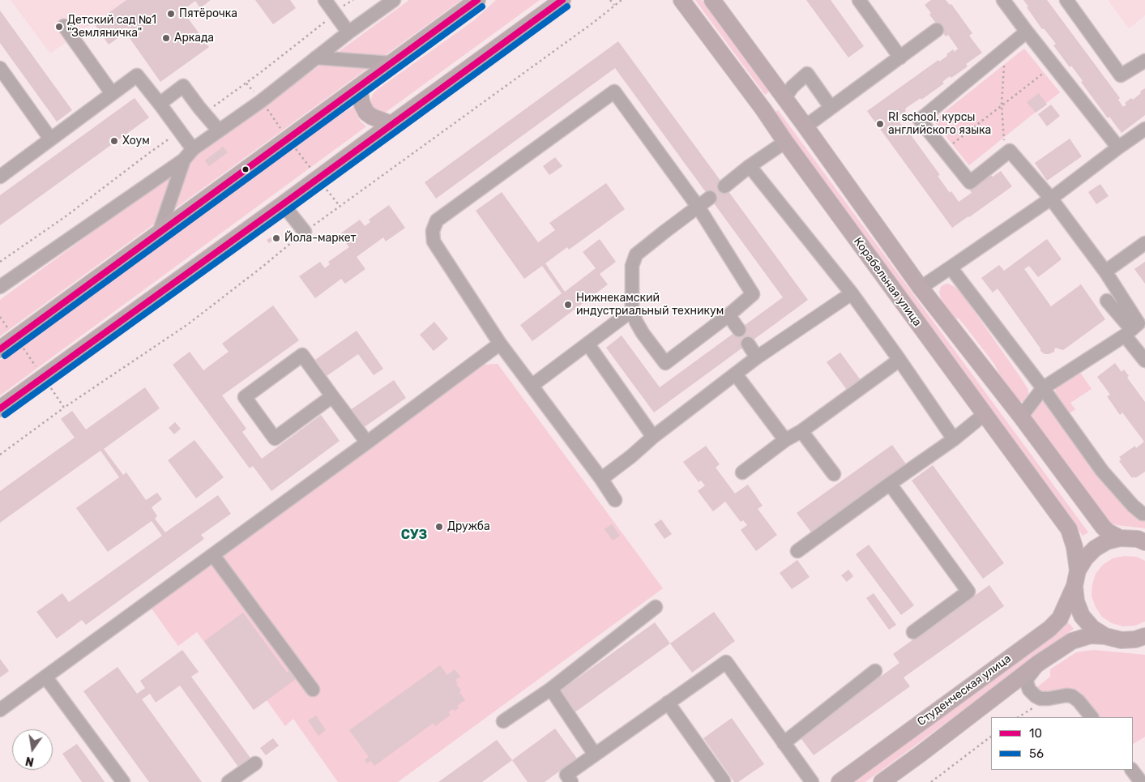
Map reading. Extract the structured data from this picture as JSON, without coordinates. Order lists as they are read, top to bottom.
{
  "streets": {
    "main road": ["Корабельная улица", "Студенческая улица"]
  },
  "crossings": [
    ["Корабельная улица", "Студенческая улица"]
  ],
  "districts": ["СУЗ"],
  "places": [
    "Пятёрочка",
    "Детский сад №1 \"Земляничка\"",
    "Аркада",
    "RI school, курсы английского языка",
    "Хоум",
    "Йола-маркет",
    "Нижнекамский индустриальный техникум",
    "Дружба"
  ],
  "lines": ["transit line 10", "transit line 56"],
  "legend": ["10", "56"],
  "north": "bottom"
}
